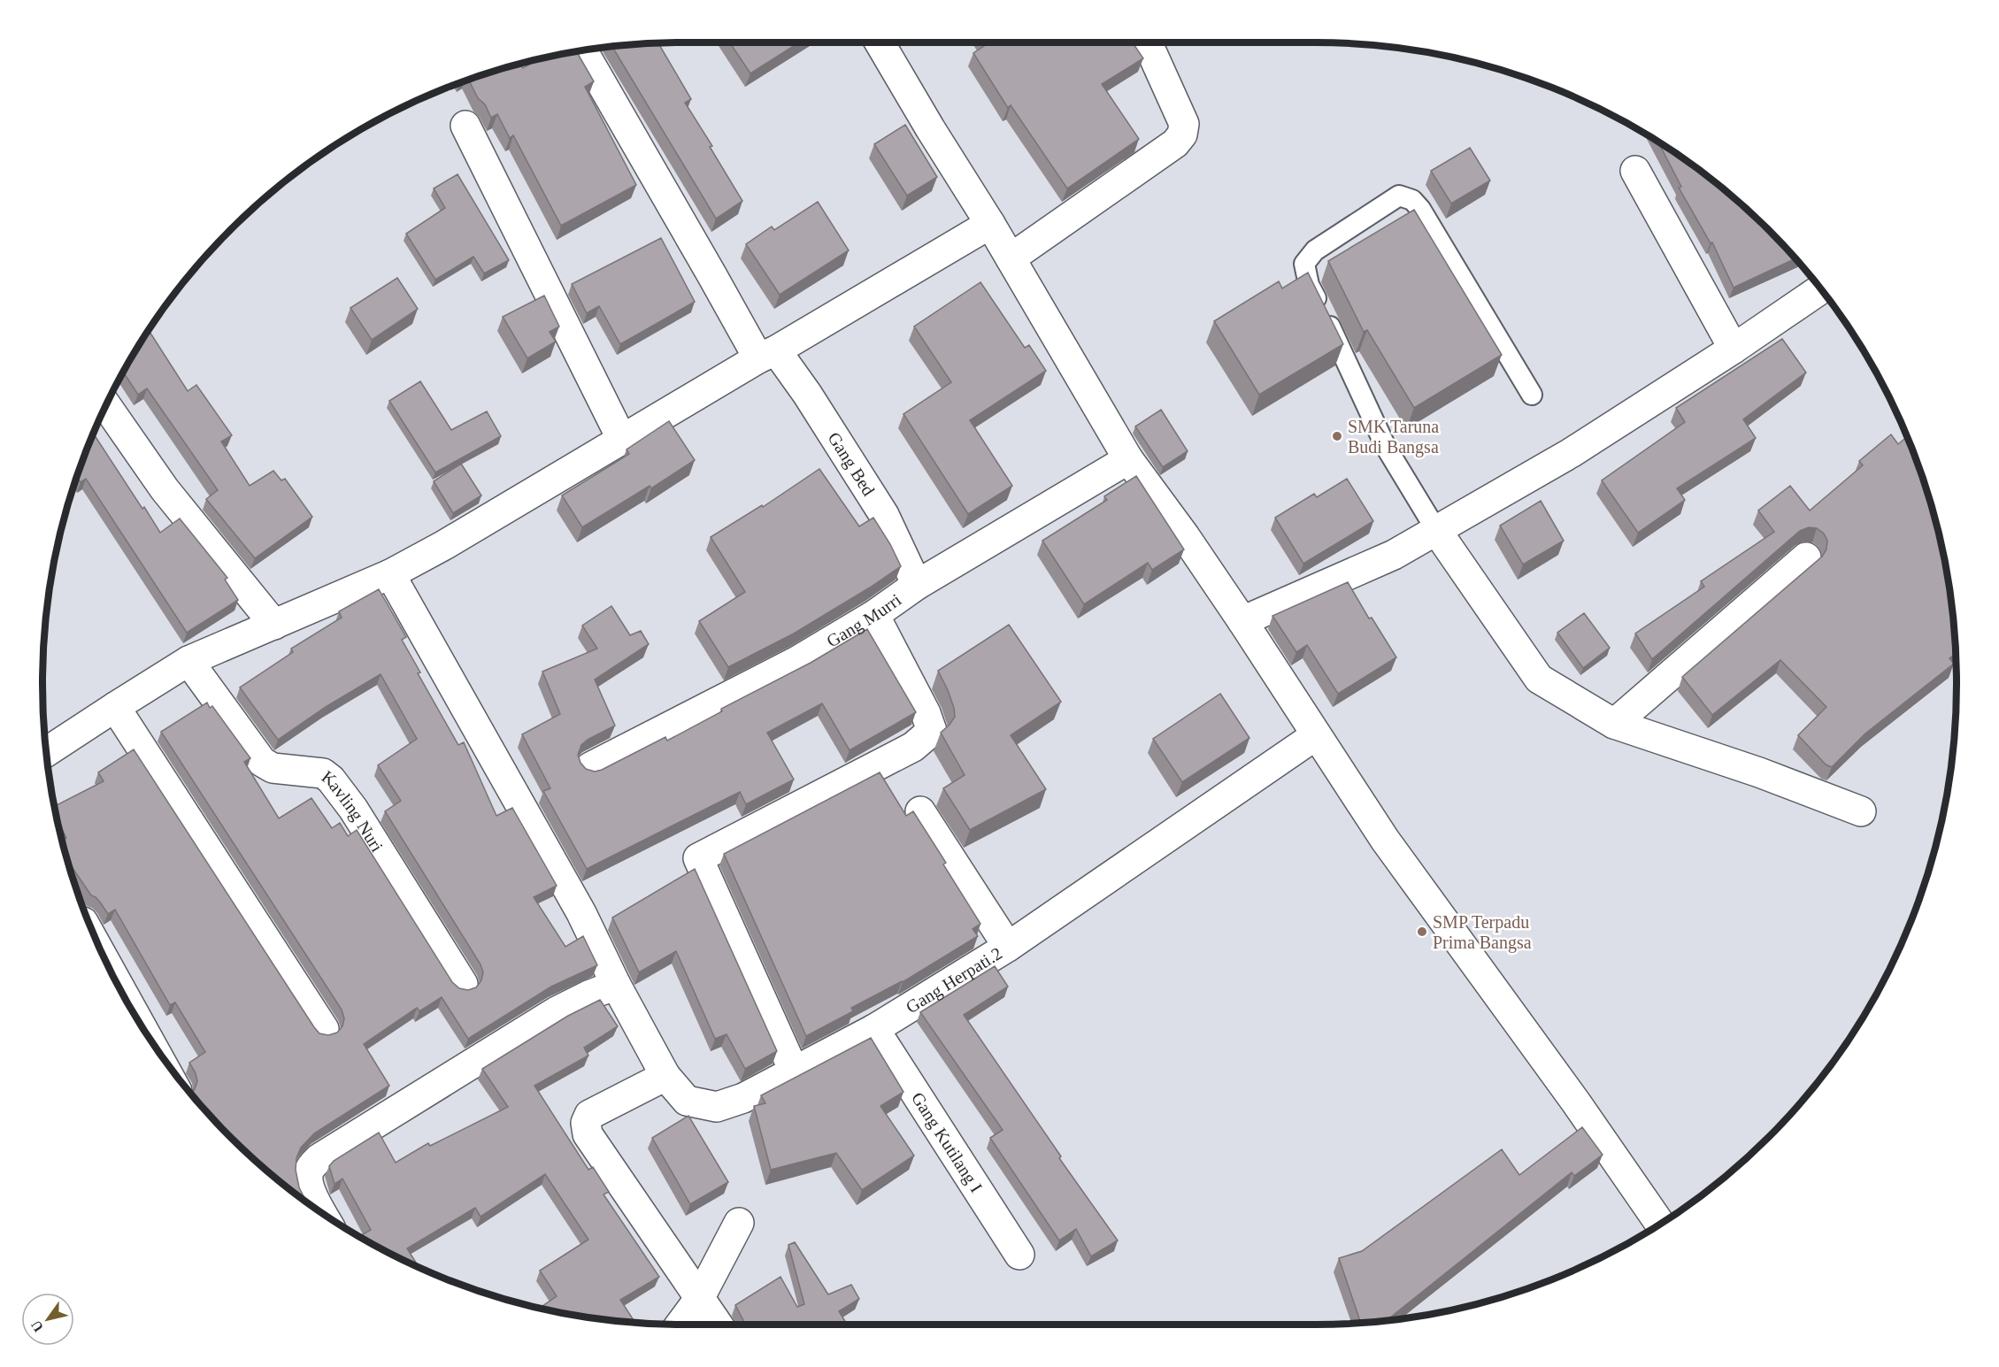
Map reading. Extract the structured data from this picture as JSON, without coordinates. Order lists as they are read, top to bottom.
{
  "streets": {
    "street": [
      "Gang Bed",
      "Gang Murri",
      "Kavling Nuri",
      "Gang Herpati.2",
      "Gang Kutilang I"
    ]
  },
  "crossings": [
    ["Gang Bed", "Gang Murri"],
    ["Gang Herpati.2", "Gang Kutilang I"]
  ],
  "places": ["SMK Taruna Budi Bangsa", "SMP Terpadu Prima Bangsa"],
  "north": "bottom left"
}
